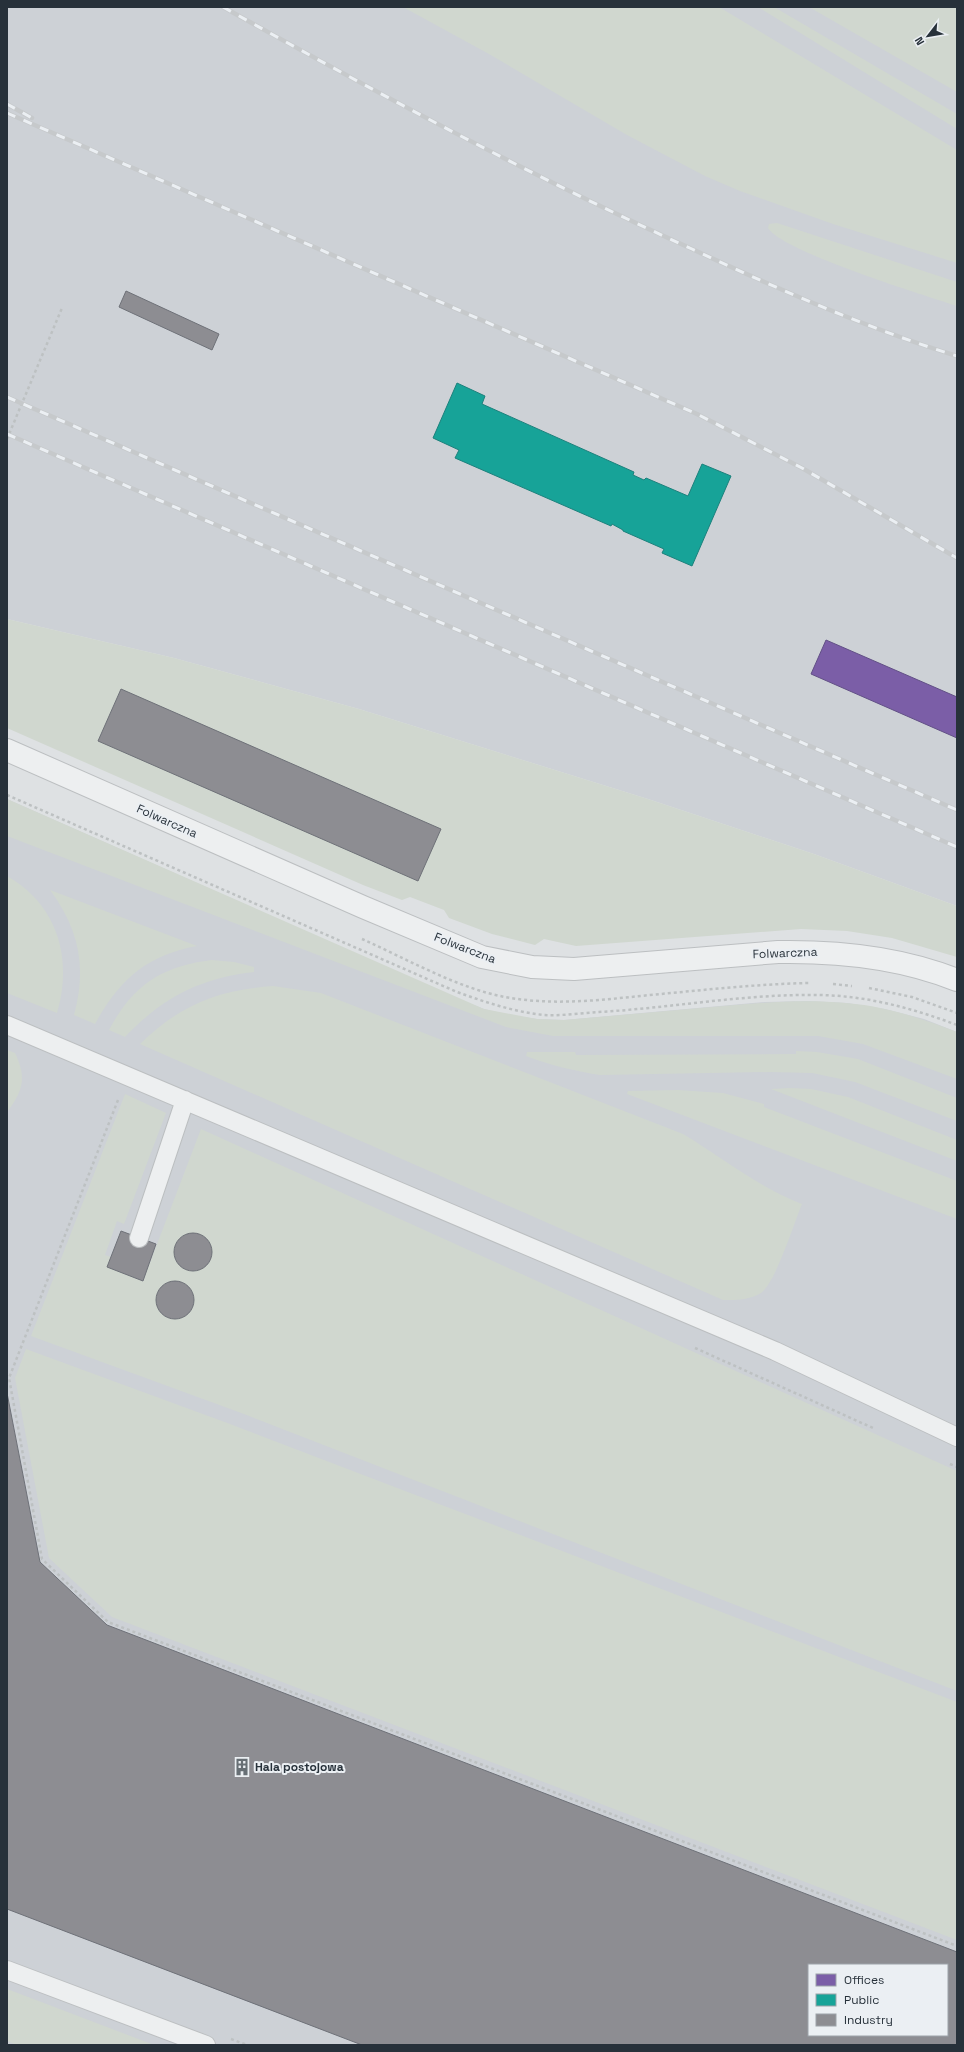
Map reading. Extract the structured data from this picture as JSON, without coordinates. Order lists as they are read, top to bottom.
{
  "streets": {
    "street": ["Folwarczna"]
  },
  "places": {
    "building": ["Hala postojowa"]
  },
  "legend": ["Offices", "Public", "Industry"],
  "north": "bottom left"
}
